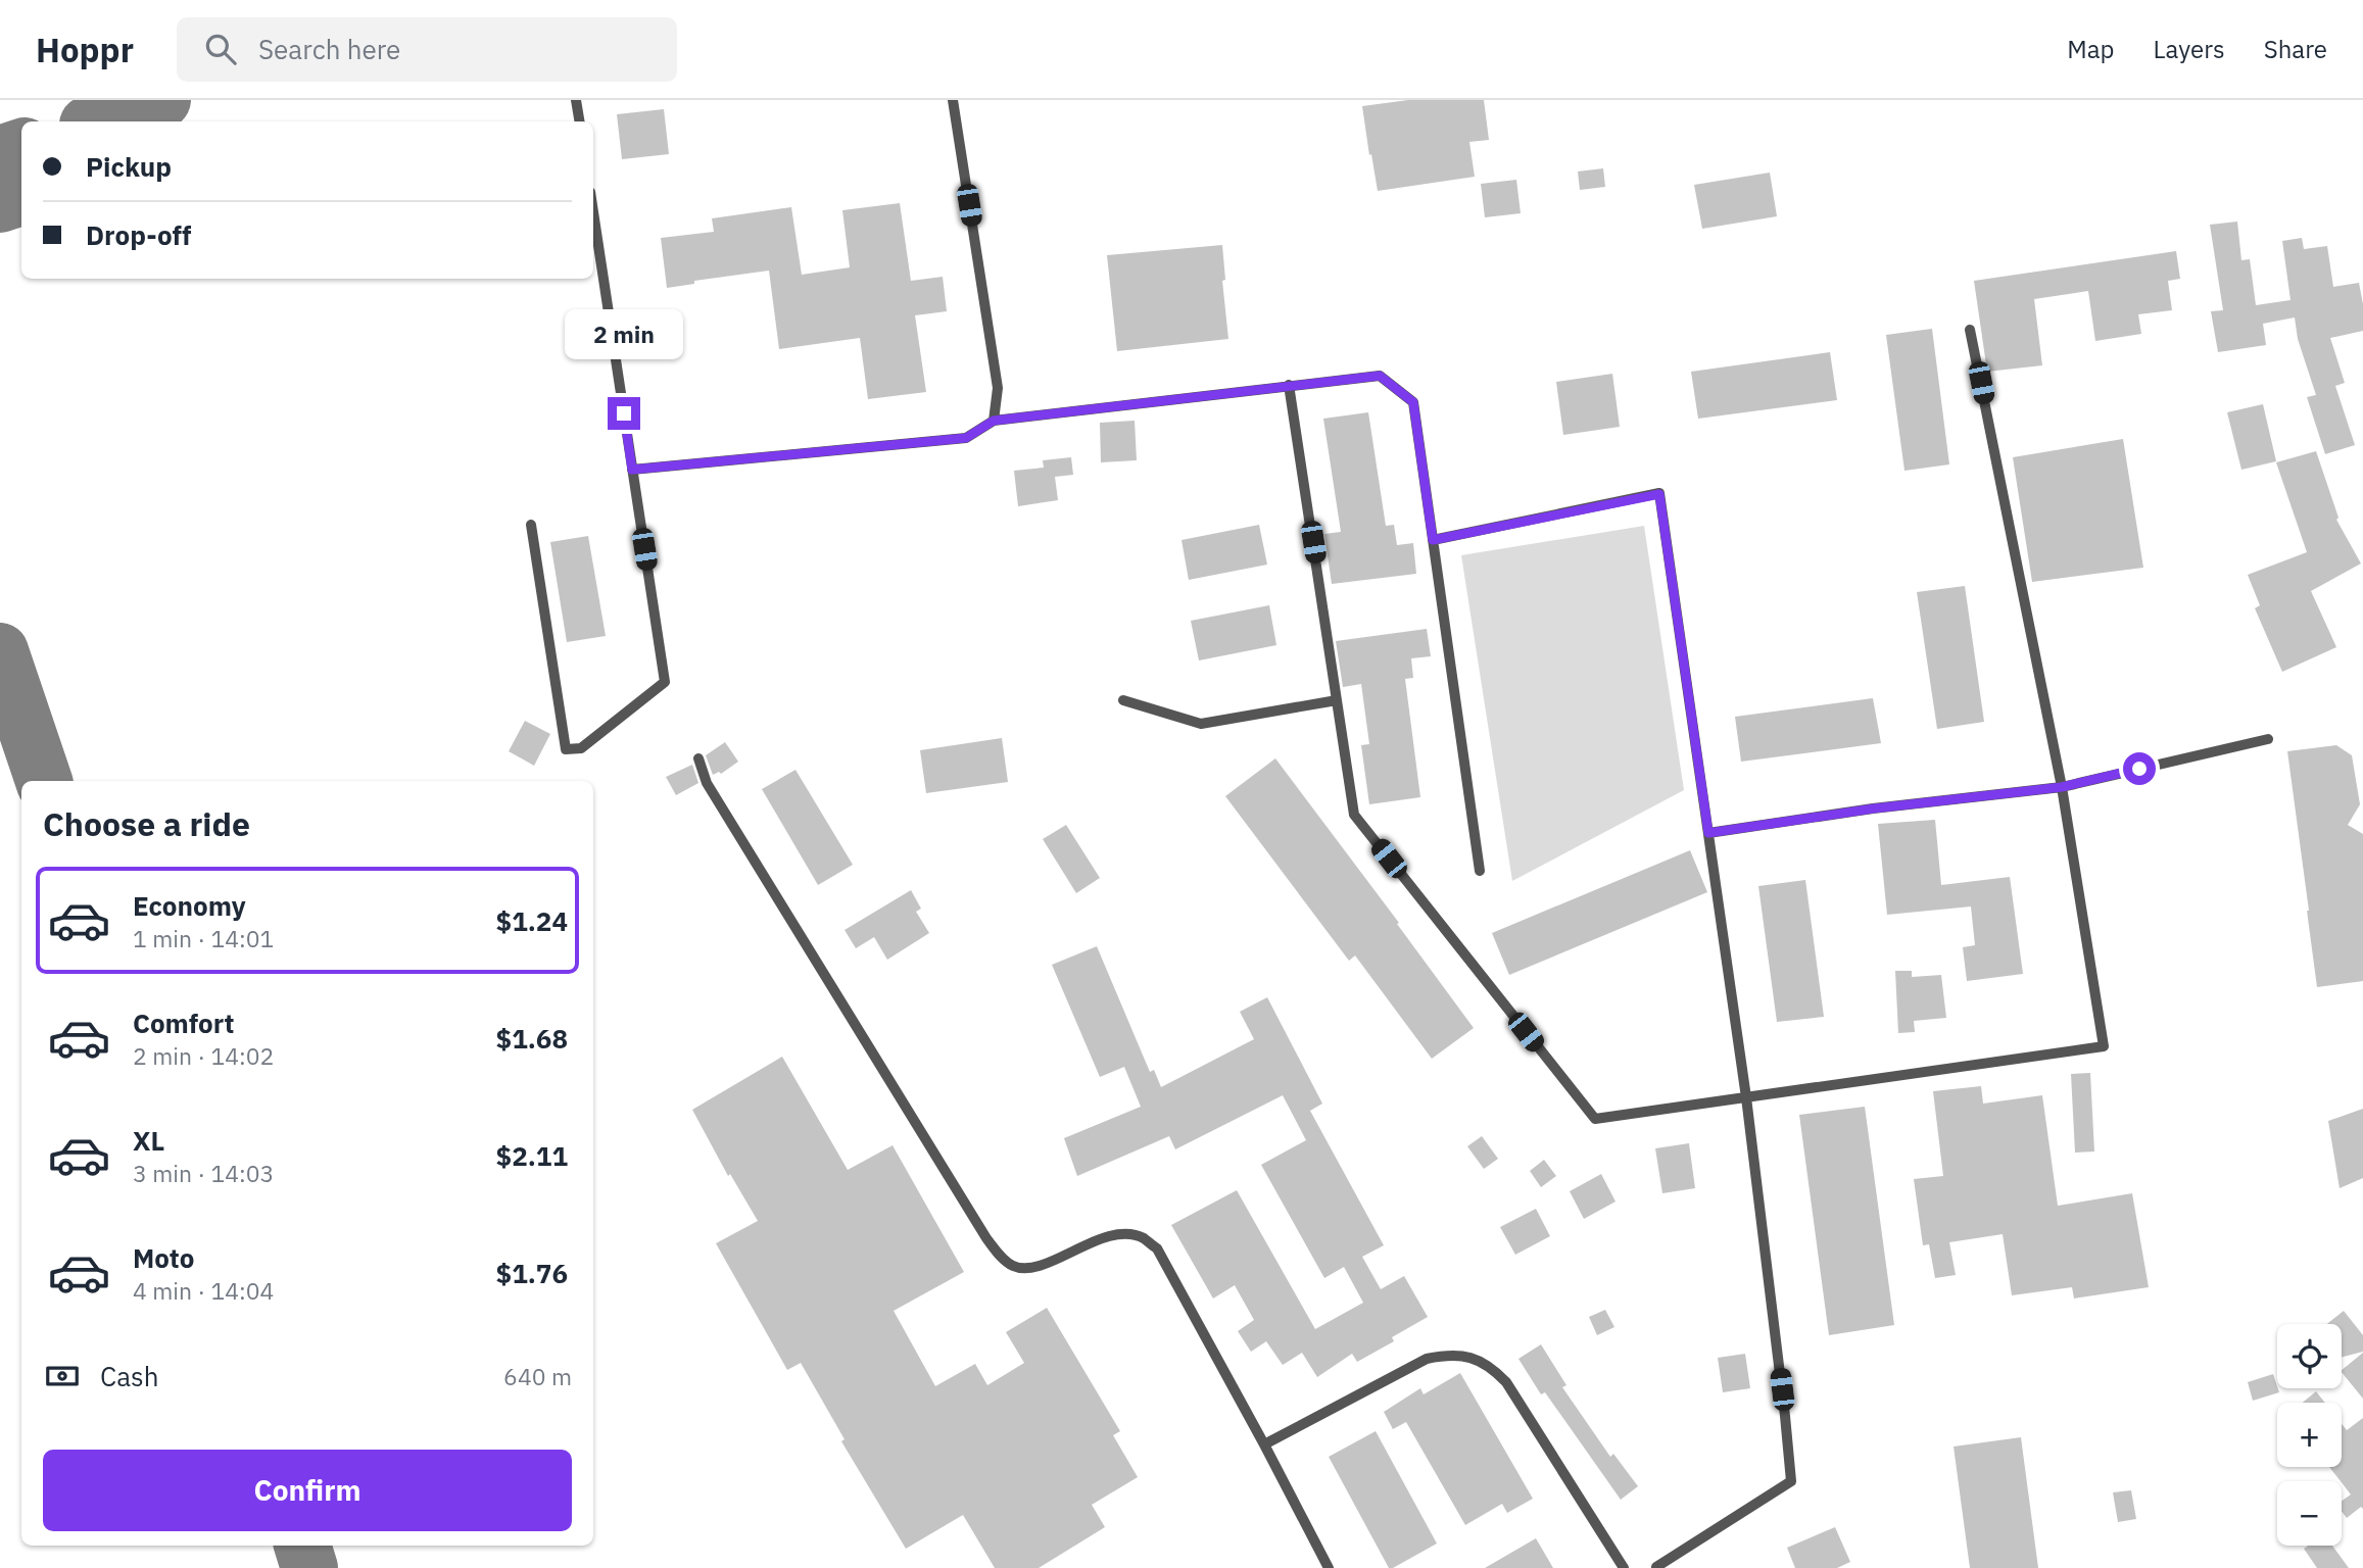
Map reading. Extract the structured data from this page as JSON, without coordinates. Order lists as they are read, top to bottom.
{
  "page": {
    "header": "Hoppr",
    "search": "Search here",
    "nav": ["Map", "Layers", "Share"],
    "banner": ["Pickup", "Drop-off"],
    "bubble": "2 min",
    "heading": "Choose a ride",
    "list": [
      {
        "name": "Economy",
        "note": "1 min · 14:01",
        "value": "$1.24"
      },
      {
        "name": "Comfort",
        "note": "2 min · 14:02",
        "value": "$1.68"
      },
      {
        "name": "XL",
        "note": "3 min · 14:03",
        "value": "$2.11"
      },
      {
        "name": "Moto",
        "note": "4 min · 14:04",
        "value": "$1.76"
      }
    ],
    "map_buttons": ["+", "−"],
    "pay": ["Cash", "640 m"],
    "buttons": "Confirm"
  }
}
